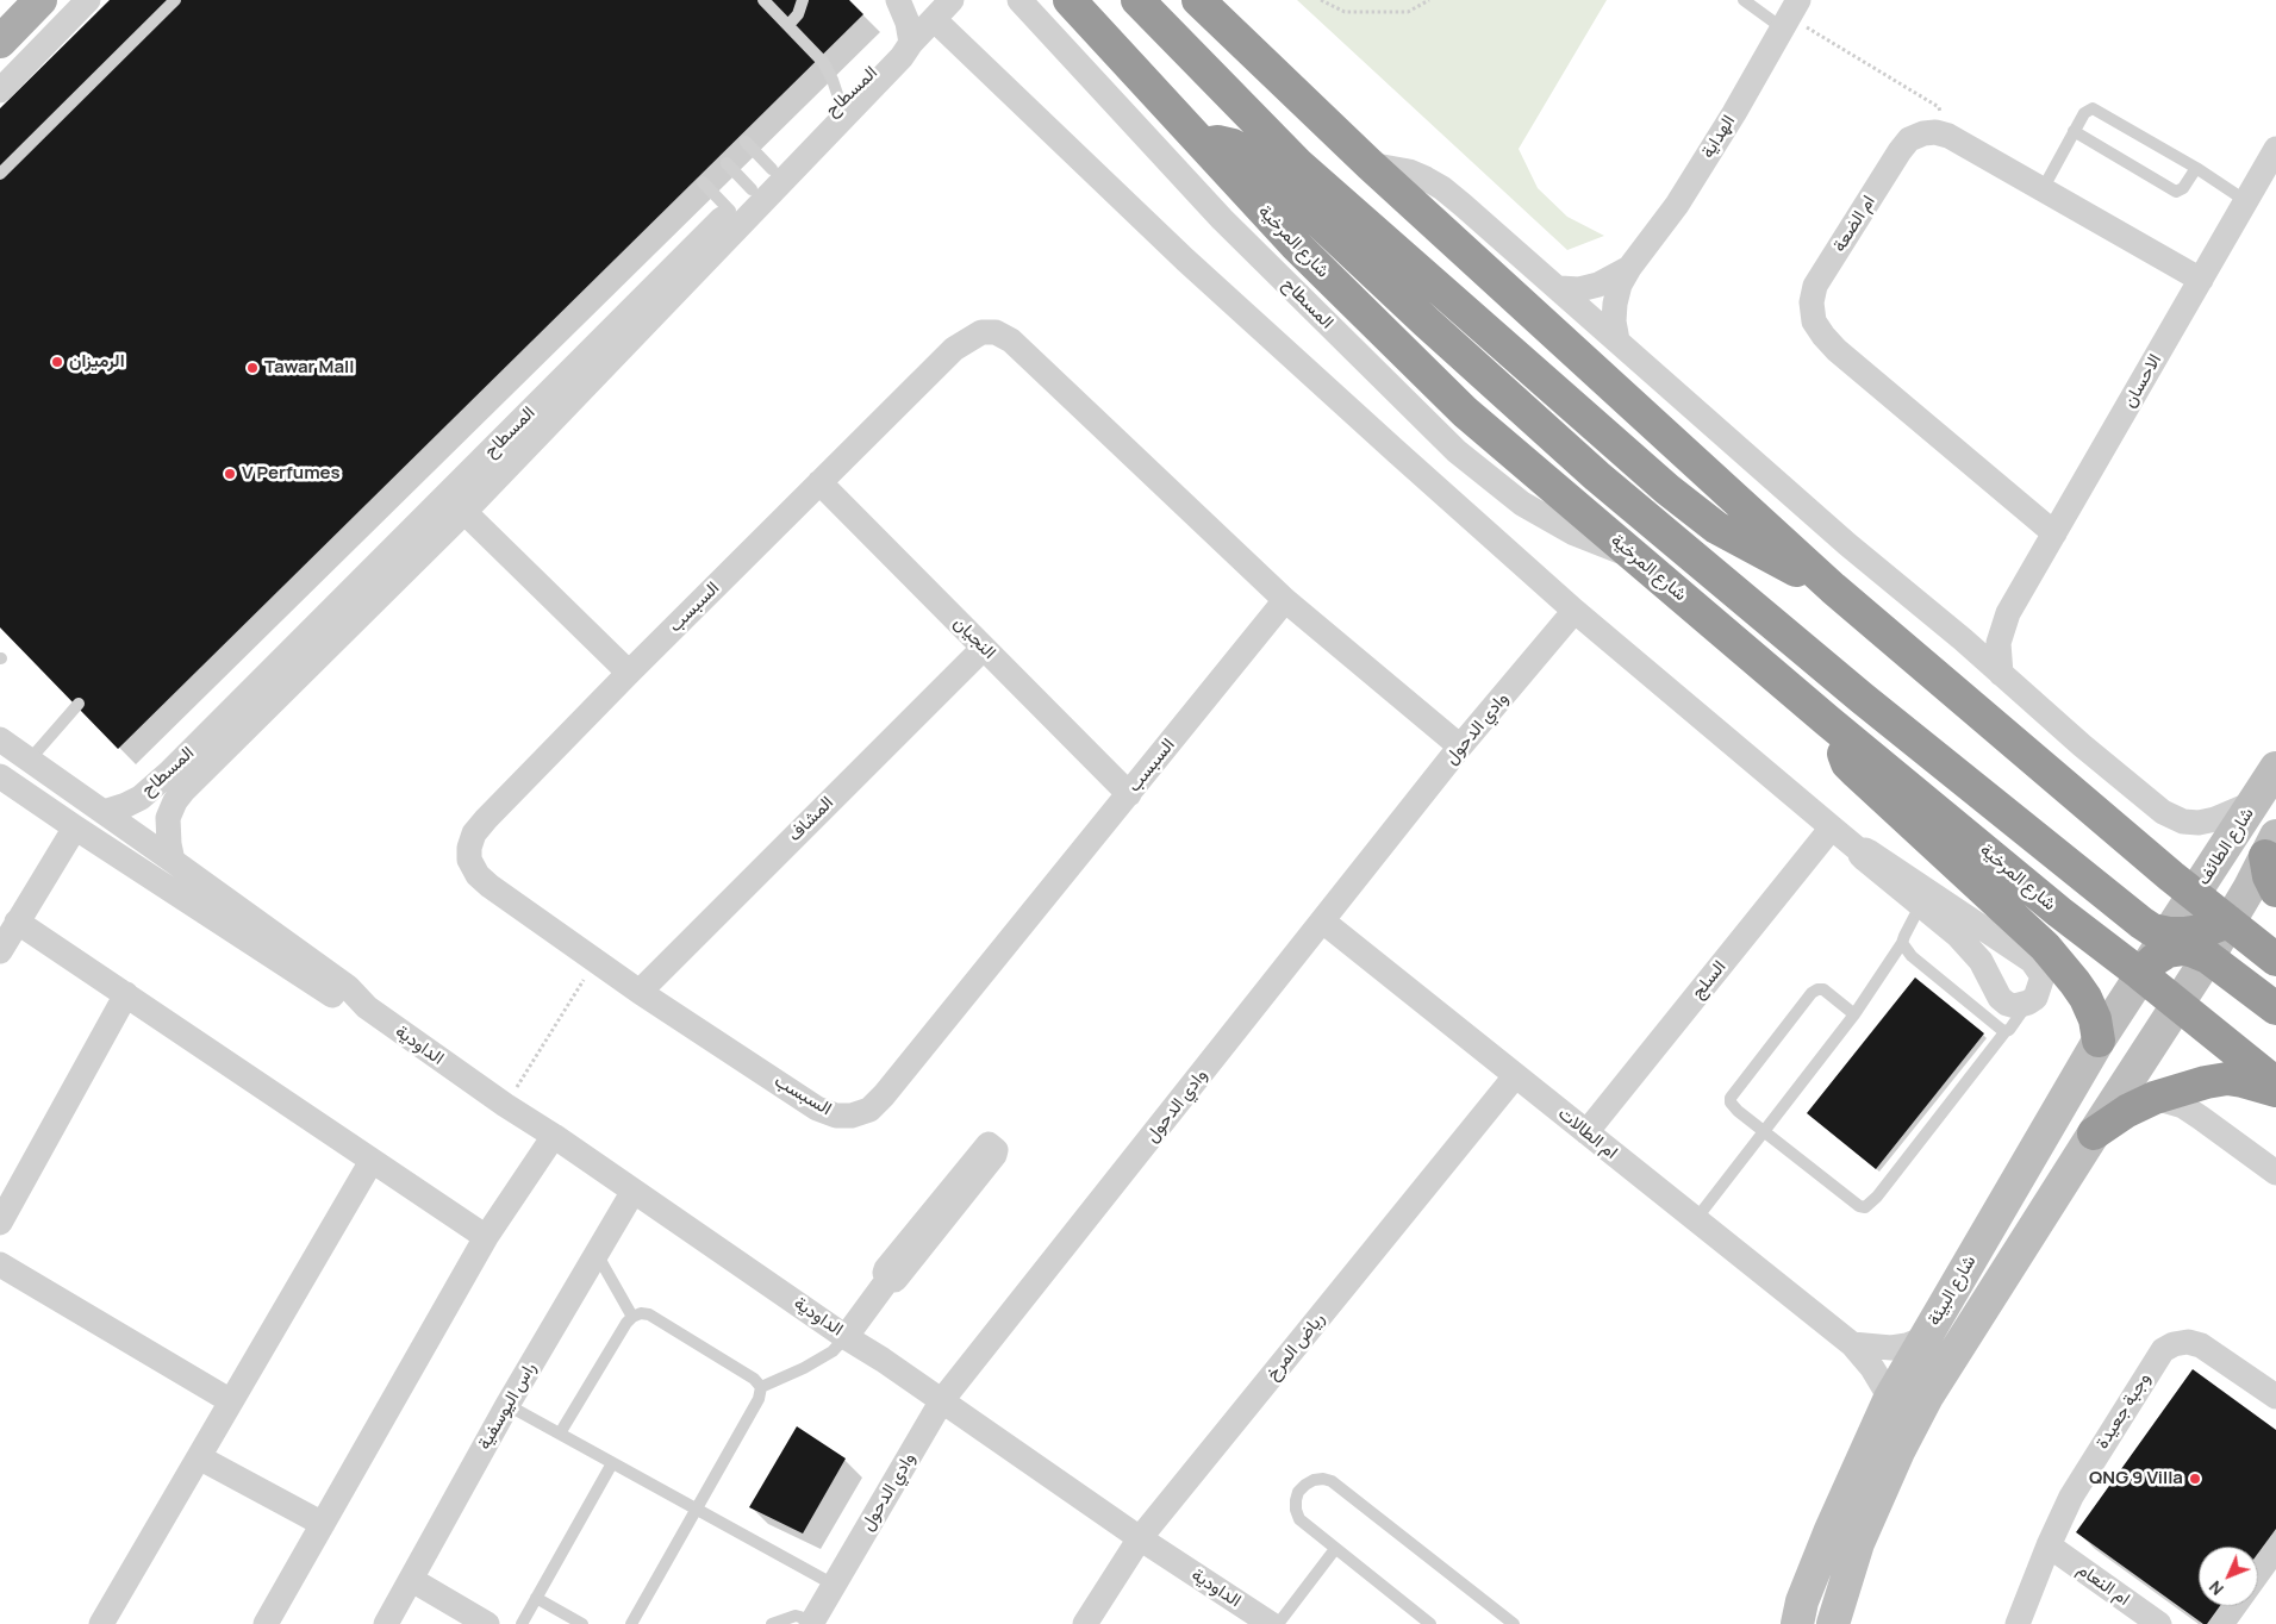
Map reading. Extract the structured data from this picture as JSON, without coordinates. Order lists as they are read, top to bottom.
{
  "streets": {
    "highway": ["شارع المرخية"],
    "street": [
      "المسطاح",
      "الهداية",
      "ام الضعة",
      "الاحسان",
      "السبسب",
      "النجيان",
      "وادي الدحول",
      "المشاف",
      "شارع الطائف",
      "السلج",
      "الداودية",
      "ام الطالات",
      "شارع البيئة",
      "رياض المرخ",
      "راس اليوسفية",
      "وجبة جعيدة",
      "ام النعام"
    ]
  },
  "crossings": [
    ["المسطاح", "شارع المرخية"],
    ["المسطاح", "الداودية"],
    ["ام الضعة", "الاحسان"],
    ["شارع المرخية", "شارع البيئة"],
    ["السبسب", "النجيان"],
    ["السبسب", "وادي الدحول"],
    ["السبسب", "المشاف"],
    ["النجيان", "المشاف"],
    ["وادي الدحول", "الداودية"],
    ["وادي الدحول", "ام الطالات"],
    ["شارع الطائف", "شارع البيئة"],
    ["السلج", "ام الطالات"],
    ["الداودية", "رياض المرخ"],
    ["الداودية", "راس اليوسفية"],
    ["ام الطالات", "شارع البيئة"],
    ["ام الطالات", "رياض المرخ"],
    ["وجبة جعيدة", "ام النعام"]
  ],
  "places": [
    "الرميزان",
    "Tawar Mall",
    "V Perfumes",
    "QNG 9 Villa"
  ],
  "north": "bottom left"
}
